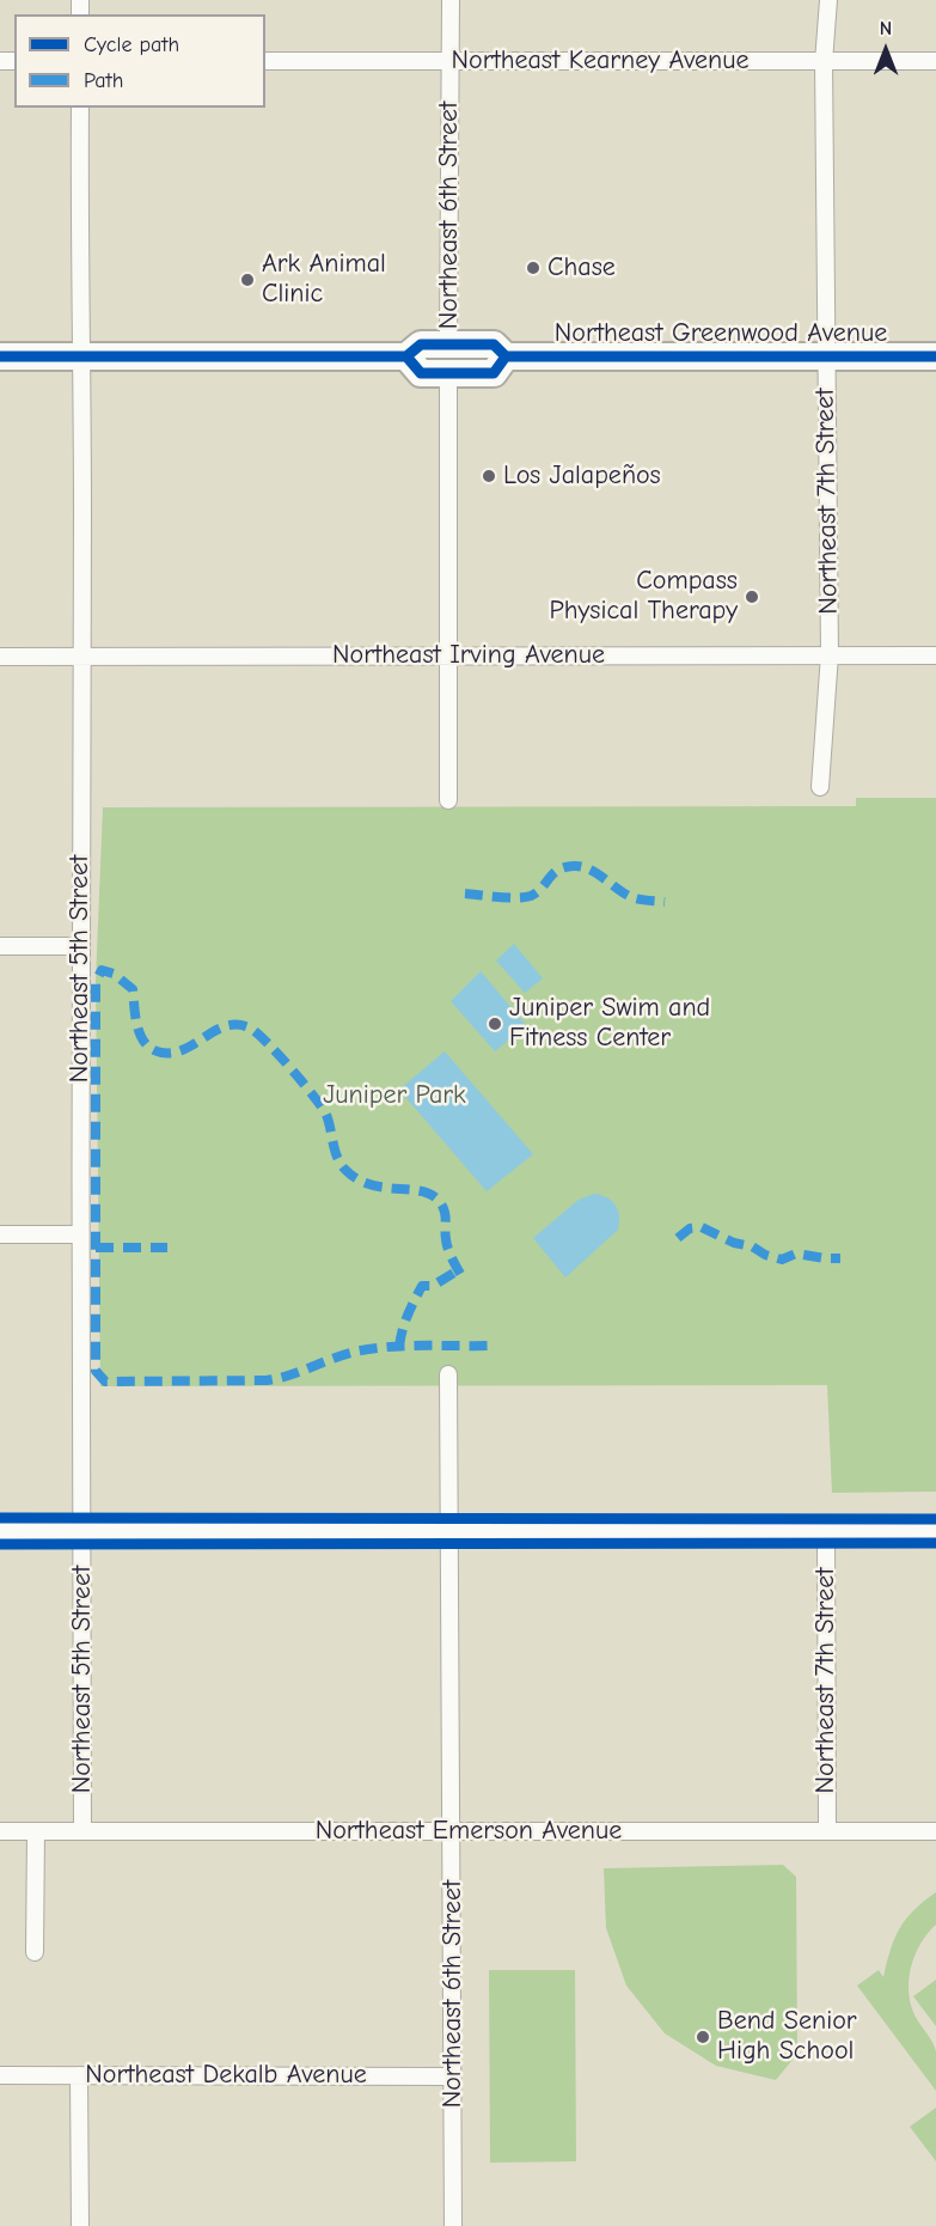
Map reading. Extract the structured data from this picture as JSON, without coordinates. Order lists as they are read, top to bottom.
{
  "streets": {
    "main road": ["Northeast Greenwood Avenue"],
    "street": [
      "Northeast Kearney Avenue",
      "Northeast 6th Street",
      "Northeast 7th Street",
      "Northeast Irving Avenue",
      "Northeast 5th Street",
      "Northeast Emerson Avenue",
      "Northeast Dekalb Avenue"
    ]
  },
  "crossings": [
    ["Northeast Kearney Avenue", "Northeast 6th Street"],
    ["Northeast Kearney Avenue", "Northeast 7th Street"],
    ["Northeast 6th Street", "Northeast Greenwood Avenue"],
    ["Northeast 6th Street", "Northeast Emerson Avenue"],
    ["Northeast 6th Street", "Northeast Dekalb Avenue"],
    ["Northeast Greenwood Avenue", "Northeast 7th Street"],
    ["Northeast Greenwood Avenue", "Northeast 5th Street"],
    ["Northeast 7th Street", "Northeast Irving Avenue"],
    ["Northeast 7th Street", "Northeast Emerson Avenue"],
    ["Northeast Irving Avenue", "Northeast 5th Street"],
    ["Northeast 5th Street", "Northeast Emerson Avenue"]
  ],
  "parks": ["Juniper Park"],
  "places": [
    "Chase",
    "Ark Animal Clinic",
    "Los Jalapeños",
    "Compass Physical Therapy",
    "Juniper Swim and Fitness Center",
    "Bend Senior High School"
  ],
  "legend": ["Cycle path", "Path"],
  "north": "top"
}
